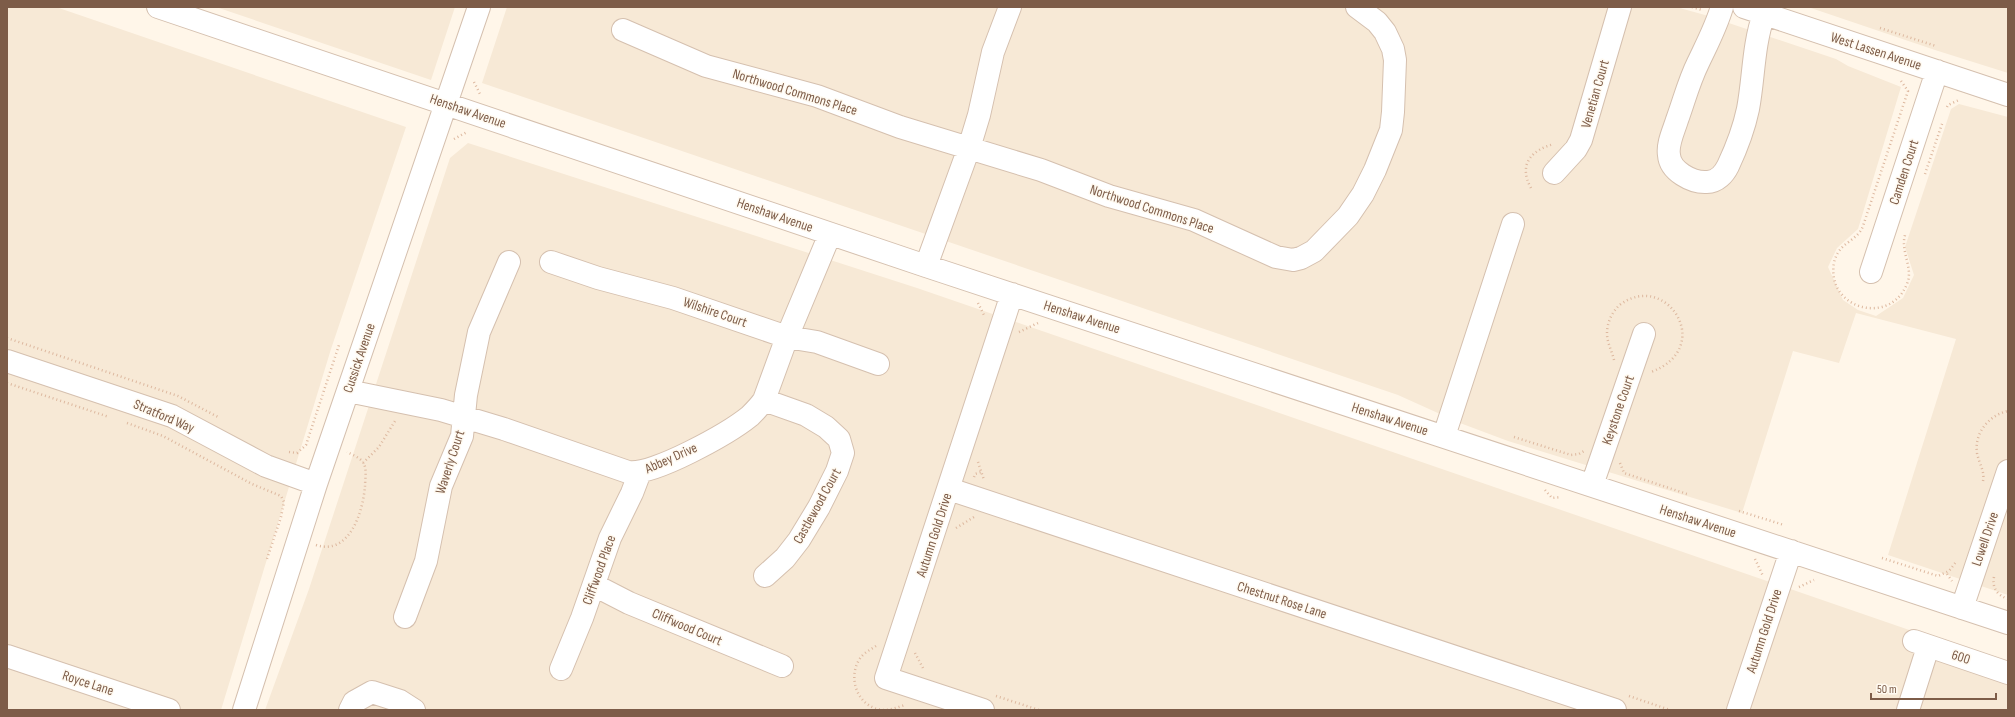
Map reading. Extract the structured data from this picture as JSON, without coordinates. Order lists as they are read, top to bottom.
{
  "streets": {
    "street": [
      "West Lassen Avenue",
      "Northwood Commons Place",
      "Venetian Court",
      "Henshaw Avenue",
      "Camden Court",
      "Wilshire Court",
      "Cussick Avenue",
      "Keystone Court",
      "Stratford Way",
      "Abbey Drive",
      "Waverly Court",
      "Castlewood Court",
      "Autumn Gold Drive",
      "Lowell Drive",
      "Cliffwood Place",
      "Chestnut Rose Lane",
      "Cliffwood Court",
      "600",
      "Royce Lane"
    ]
  },
  "crossings": [
    ["West Lassen Avenue", "Camden Court"],
    ["Henshaw Avenue", "Cussick Avenue"],
    ["Henshaw Avenue", "Keystone Court"],
    ["Henshaw Avenue", "Abbey Drive"],
    ["Henshaw Avenue", "Autumn Gold Drive"],
    ["Henshaw Avenue", "Lowell Drive"],
    ["Wilshire Court", "Abbey Drive"],
    ["Cussick Avenue", "Stratford Way"],
    ["Cussick Avenue", "Abbey Drive"],
    ["Abbey Drive", "Waverly Court"],
    ["Abbey Drive", "Castlewood Court"],
    ["Abbey Drive", "Cliffwood Place"],
    ["Autumn Gold Drive", "Chestnut Rose Lane"],
    ["Cliffwood Place", "Cliffwood Court"]
  ],
  "scale_bar": "50 m"
}
